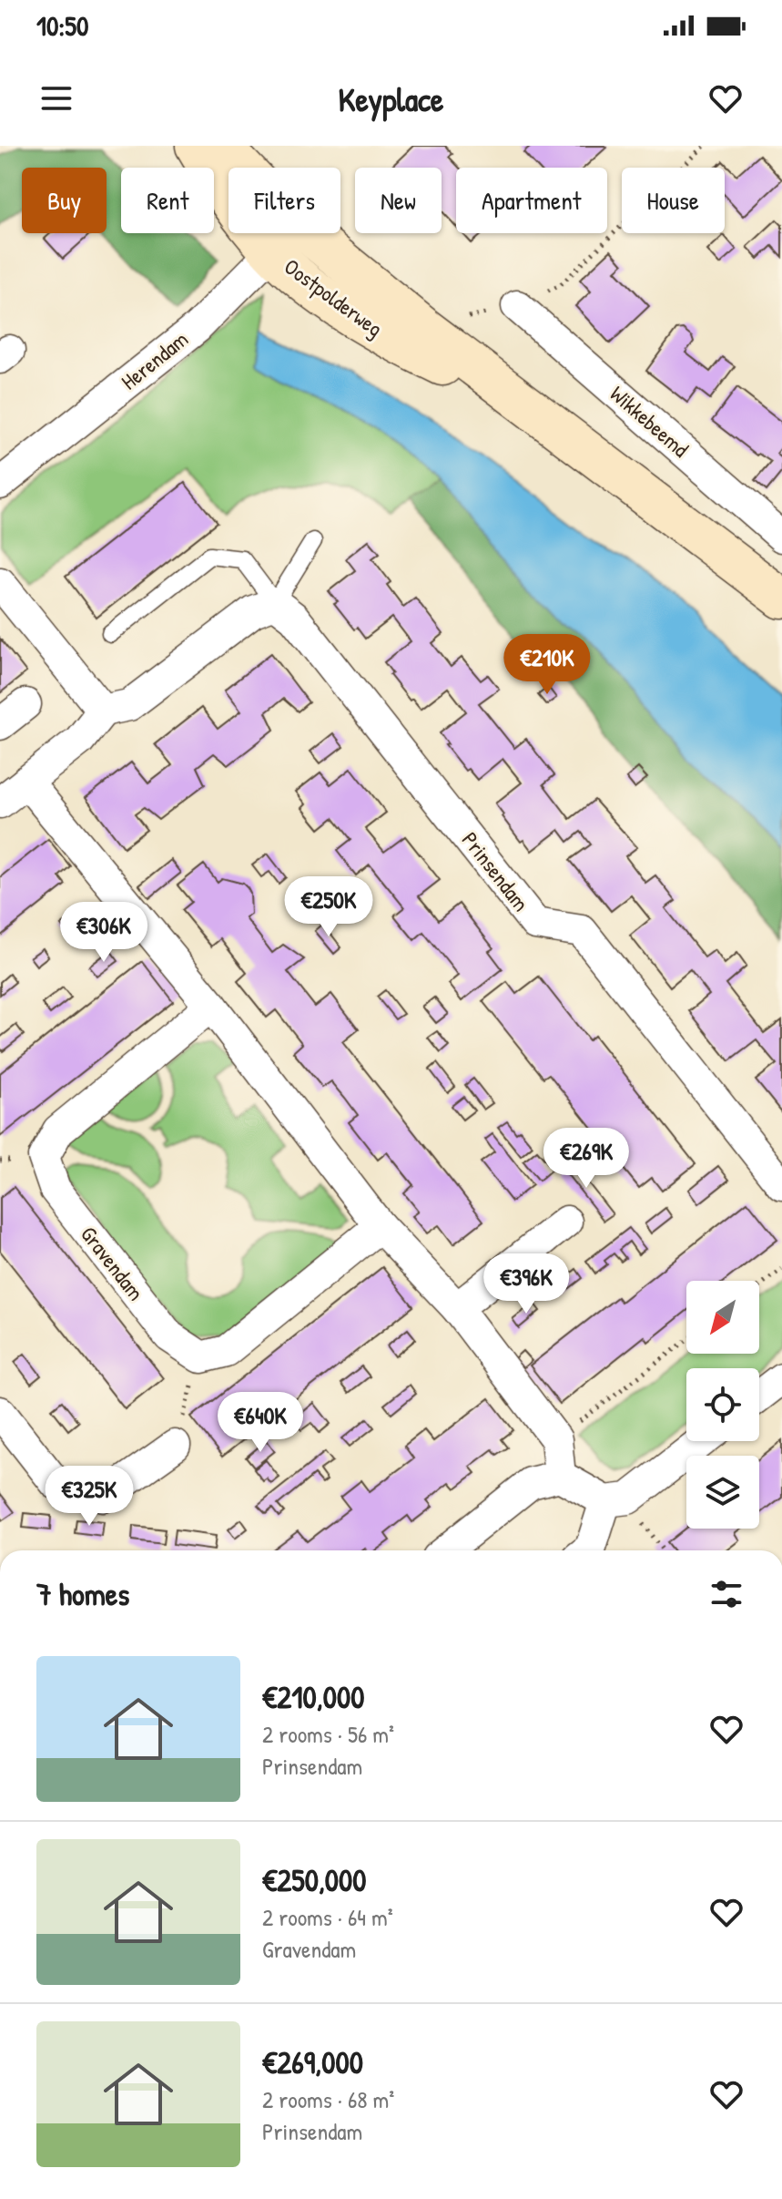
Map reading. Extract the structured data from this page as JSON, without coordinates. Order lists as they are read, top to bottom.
{
  "streets": {
    "street": [
      "Oostpolderweg",
      "Herendam",
      "Wikkebeemd",
      "Prinsendam",
      "Gravendam"
    ]
  },
  "crossings": [
    ["Oostpolderweg", "Herendam"]
  ],
  "north": "bottom left",
  "page": {
    "status": "10:50",
    "header": "Keyplace",
    "chip": [
      "Buy",
      "Rent",
      "Filters",
      "New",
      "Apartment",
      "House"
    ],
    "price": [
      "€210K",
      "€250K",
      "€306K",
      "€269K",
      "€396K",
      "€640K",
      "€325K"
    ],
    "heading": "7 homes",
    "list": [
      {
        "name": "€210,000",
        "note": "2 rooms · 56 m² · Prinsendam"
      },
      {
        "name": "€250,000",
        "note": "2 rooms · 64 m² · Gravendam"
      },
      {
        "name": "€269,000",
        "note": "2 rooms · 68 m² · Prinsendam"
      }
    ]
  }
}
